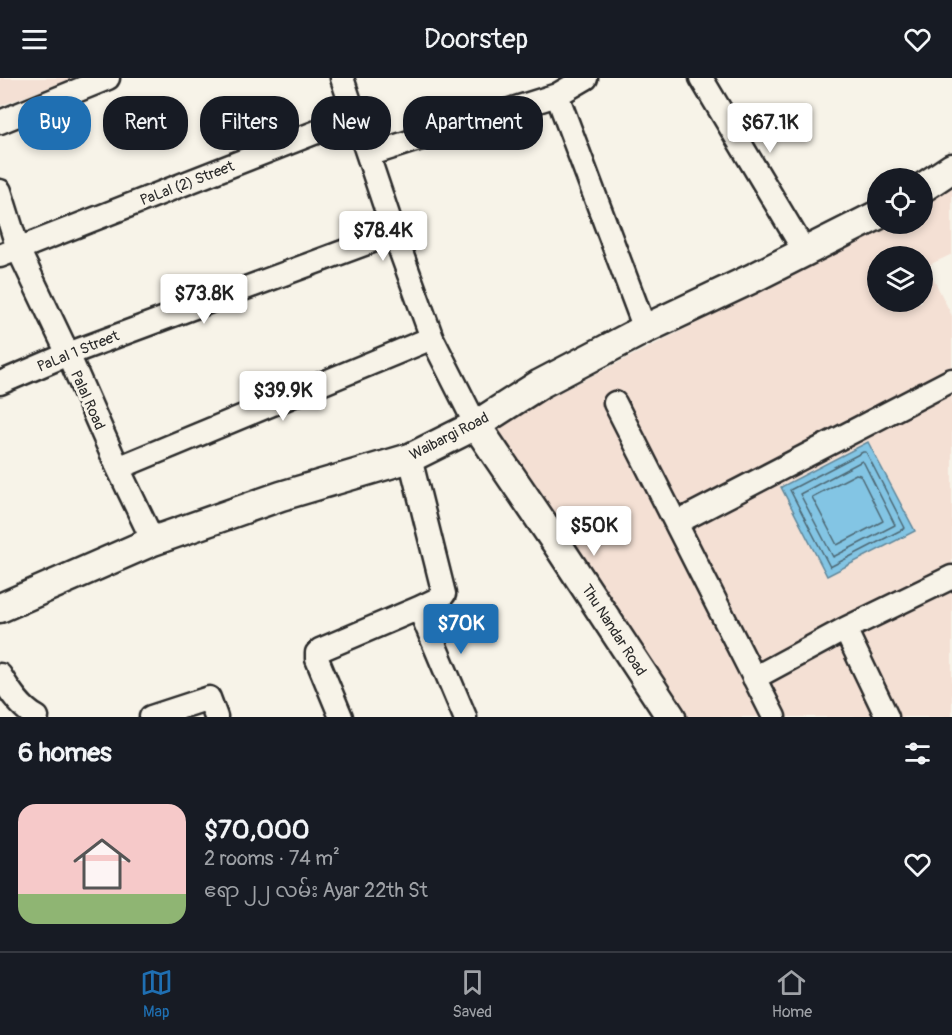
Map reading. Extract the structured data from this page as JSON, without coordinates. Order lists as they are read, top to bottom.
{
  "streets": {
    "main road": ["Waibargi Road", "Thu Nandar Road"],
    "street": ["PaLal (2) Street", "PaLal 1 Street", "Palal Road"]
  },
  "crossings": [
    ["PaLal (2) Street", "Palal Road"],
    ["PaLal 1 Street", "Palal Road"],
    ["Palal Road", "Waibargi Road"],
    ["Waibargi Road", "Thu Nandar Road"]
  ],
  "page": {
    "header": "Doorstep",
    "chip": [
      "Buy",
      "Rent",
      "Filters",
      "New",
      "Apartment"
    ],
    "price": [
      "$67.1K",
      "$78.4K",
      "$73.8K",
      "$39.9K",
      "$50K",
      "$70K"
    ],
    "heading": "6 homes",
    "list": [
      {
        "name": "$70,000",
        "note": "2 rooms · 74 m² · ဧရာ ၂၂ လမ်း Ayar 22th St"
      }
    ],
    "tabs": ["Map", "Saved", "Home"]
  }
}
